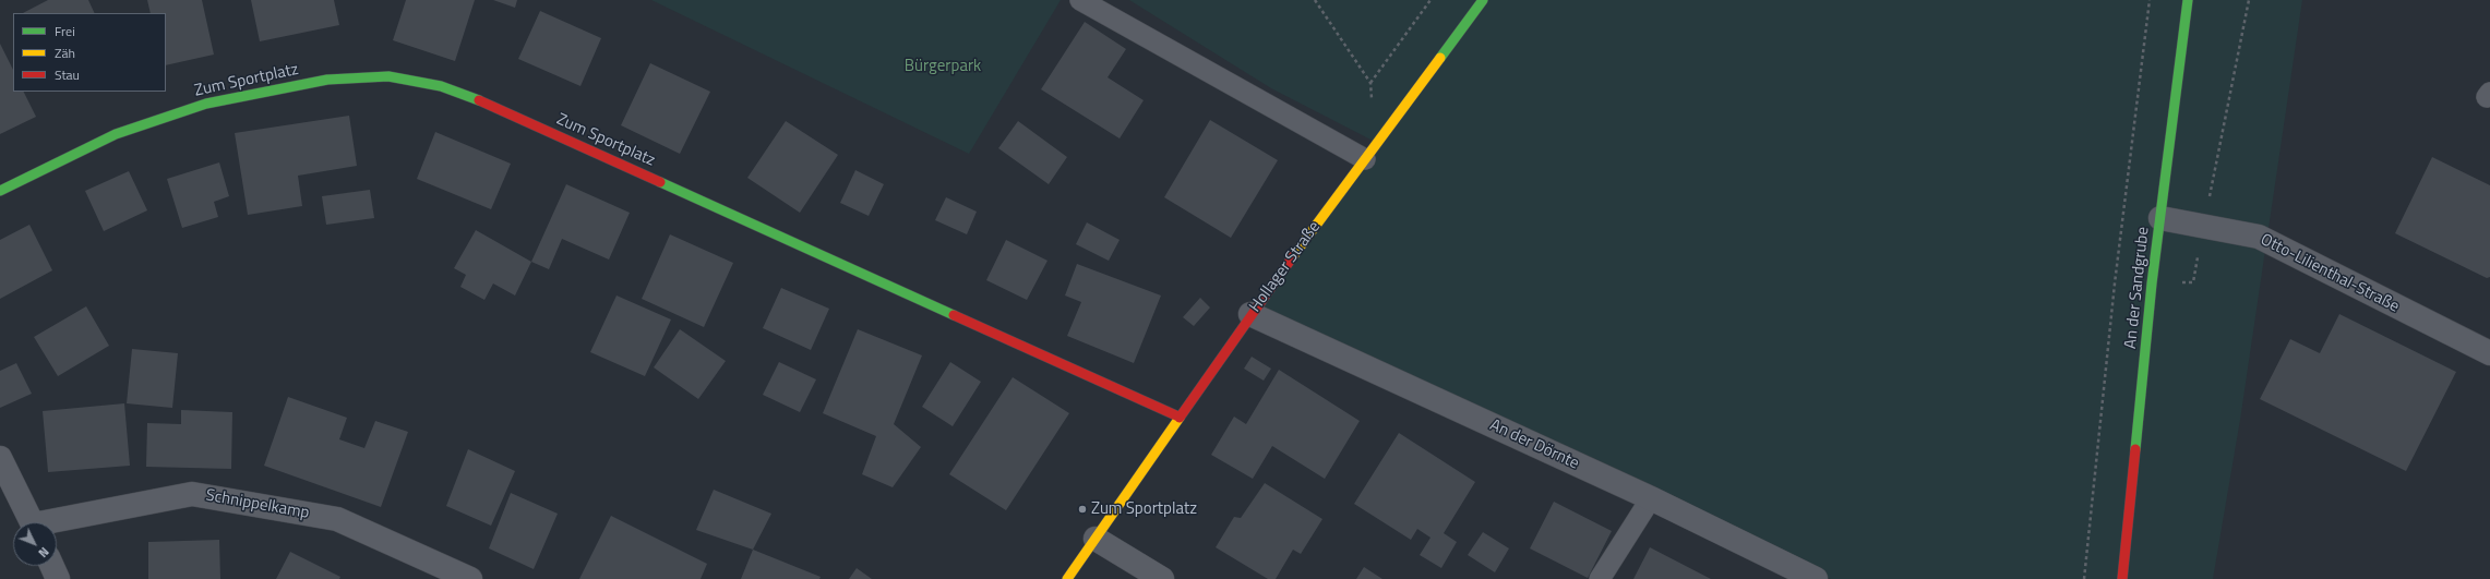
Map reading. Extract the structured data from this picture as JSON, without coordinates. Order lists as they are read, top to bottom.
{
  "streets": {
    "street": [
      "Zum Sportplatz",
      "Hollager Straße",
      "Otto-Lilienthal-Straße",
      "An der Sandgrube",
      "An der Dörnte",
      "Schnippelkamp"
    ]
  },
  "crossings": [
    ["Zum Sportplatz", "Hollager Straße"],
    ["Hollager Straße", "An der Dörnte"],
    ["Otto-Lilienthal-Straße", "An der Sandgrube"]
  ],
  "parks": ["Bürgerpark"],
  "places": ["Zum Sportplatz"],
  "legend": ["Frei", "Zäh", "Stau"],
  "north": "bottom right"
}
